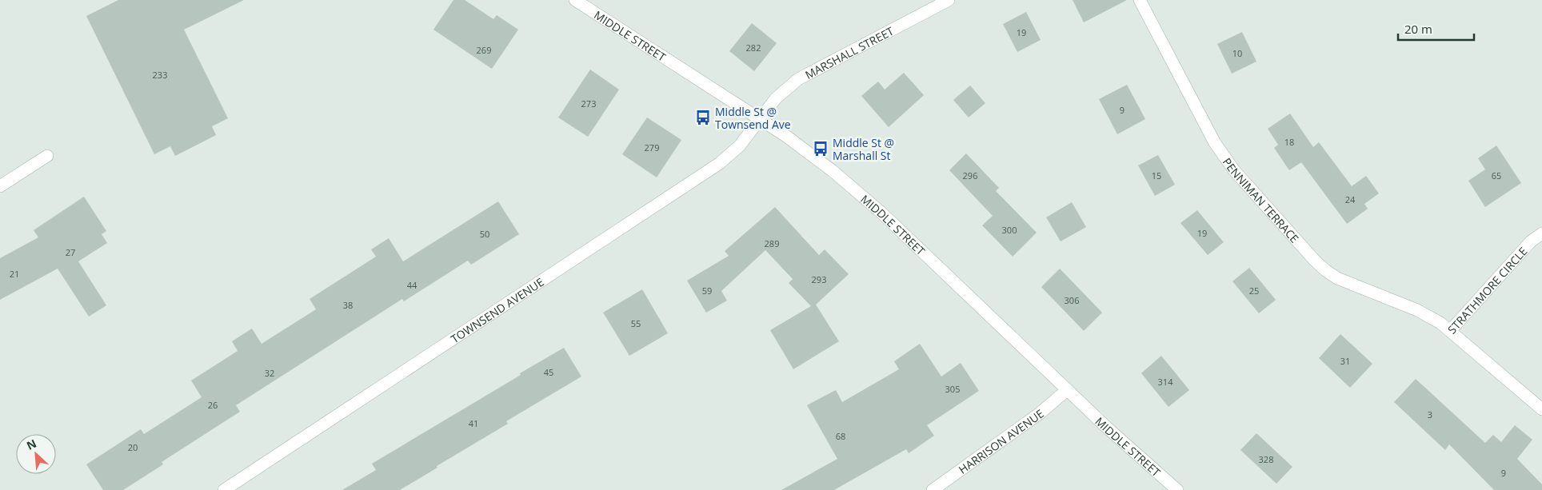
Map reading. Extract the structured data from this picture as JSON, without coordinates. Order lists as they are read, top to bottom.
{
  "streets": {
    "street": [
      "MIDDLE STREET",
      "MARSHALL STREET",
      "PENNIMAN TERRACE",
      "STRATHMORE CIRCLE",
      "TOWNSEND AVENUE",
      "HARRISON AVENUE"
    ]
  },
  "crossings": [
    ["MIDDLE STREET", "MARSHALL STREET"],
    ["MIDDLE STREET", "TOWNSEND AVENUE"],
    ["MIDDLE STREET", "HARRISON AVENUE"],
    ["MARSHALL STREET", "TOWNSEND AVENUE"],
    ["PENNIMAN TERRACE", "STRATHMORE CIRCLE"]
  ],
  "places": {
    "bus stop": ["Middle St @ Townsend Ave", "Middle St @ Marshall St"]
  },
  "house_numbers": [
    "19",
    "282",
    "269",
    "10",
    "233",
    "273",
    "9",
    "18",
    "279",
    "296",
    "15",
    "65",
    "24",
    "300",
    "19",
    "50",
    "289",
    "27",
    "21",
    "293",
    "44",
    "59",
    "25",
    "306",
    "38",
    "55",
    "31",
    "45",
    "32",
    "314",
    "305",
    "26",
    "3",
    "41",
    "68",
    "20",
    "328",
    "9"
  ],
  "scale_bar": "20 m",
  "north": "top left"
}
